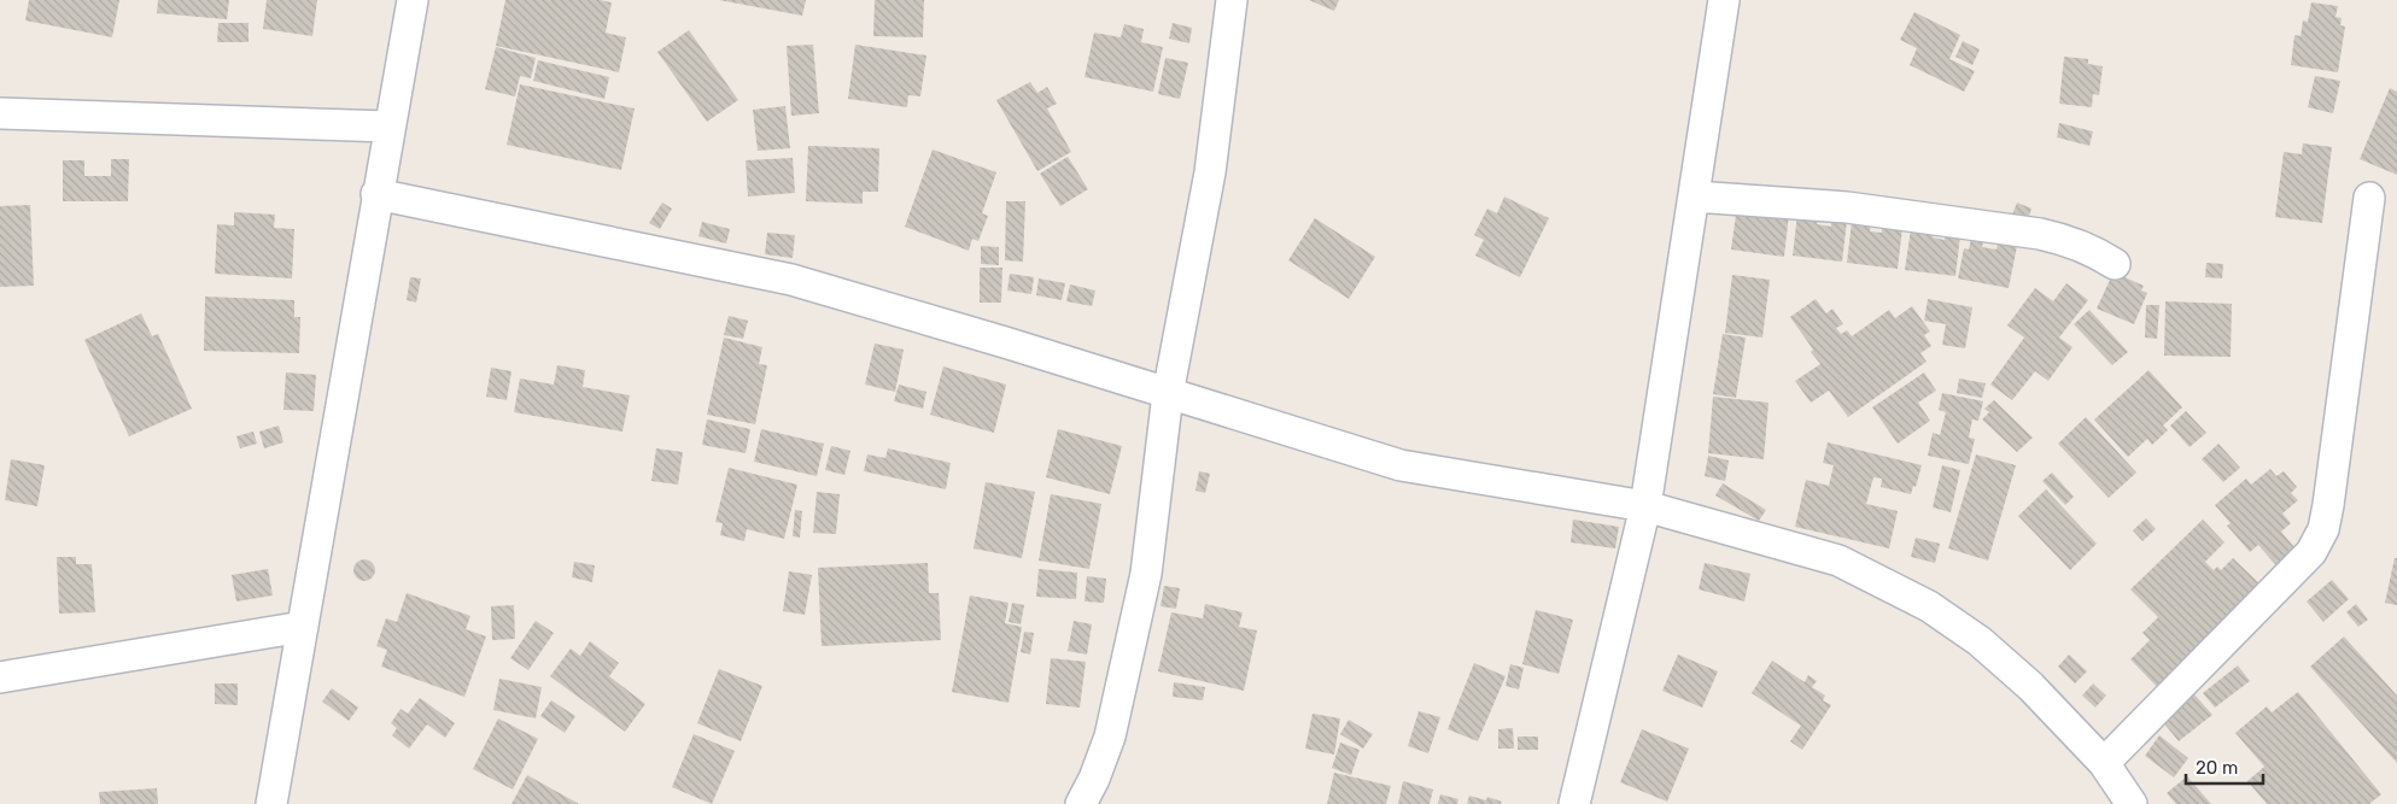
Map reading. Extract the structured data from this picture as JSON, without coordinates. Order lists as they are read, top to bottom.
{
  "scale_bar": "20 m"
}
